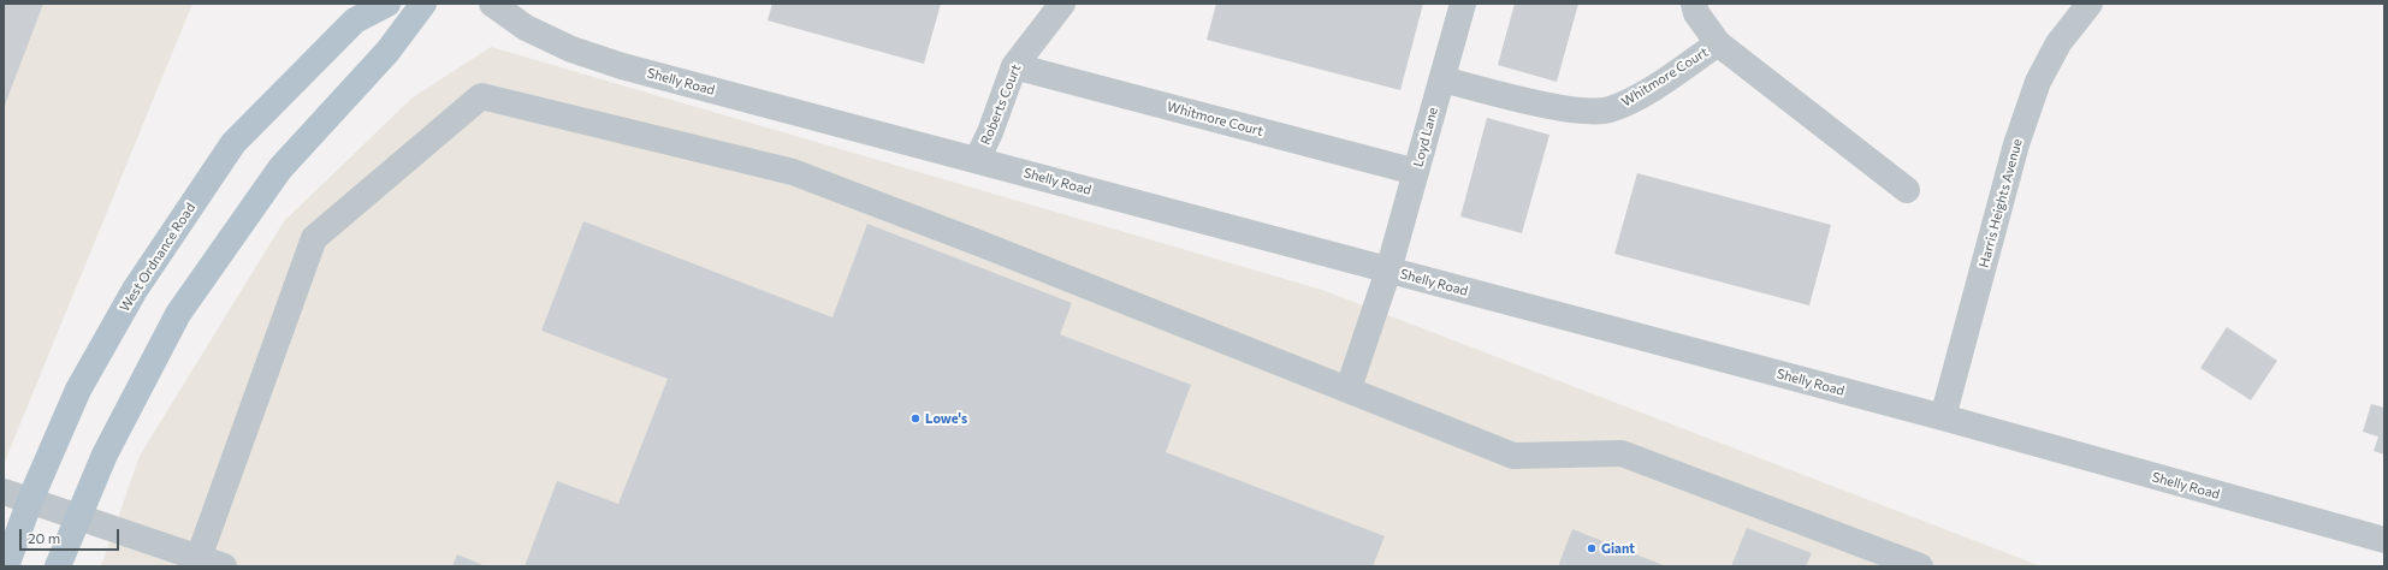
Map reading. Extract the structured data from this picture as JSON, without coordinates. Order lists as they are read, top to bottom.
{
  "streets": {
    "main road": ["West Ordnance Road"],
    "street": [
      "Whitmore Court",
      "Shelly Road",
      "Roberts Court",
      "Loyd Lane",
      "Harris Heights Avenue"
    ]
  },
  "crossings": [
    ["Whitmore Court", "Roberts Court"],
    ["Whitmore Court", "Loyd Lane"],
    ["Shelly Road", "Roberts Court"],
    ["Shelly Road", "Loyd Lane"],
    ["Shelly Road", "Harris Heights Avenue"]
  ],
  "places": ["Lowe's", "Giant"],
  "scale_bar": "20 m"
}
